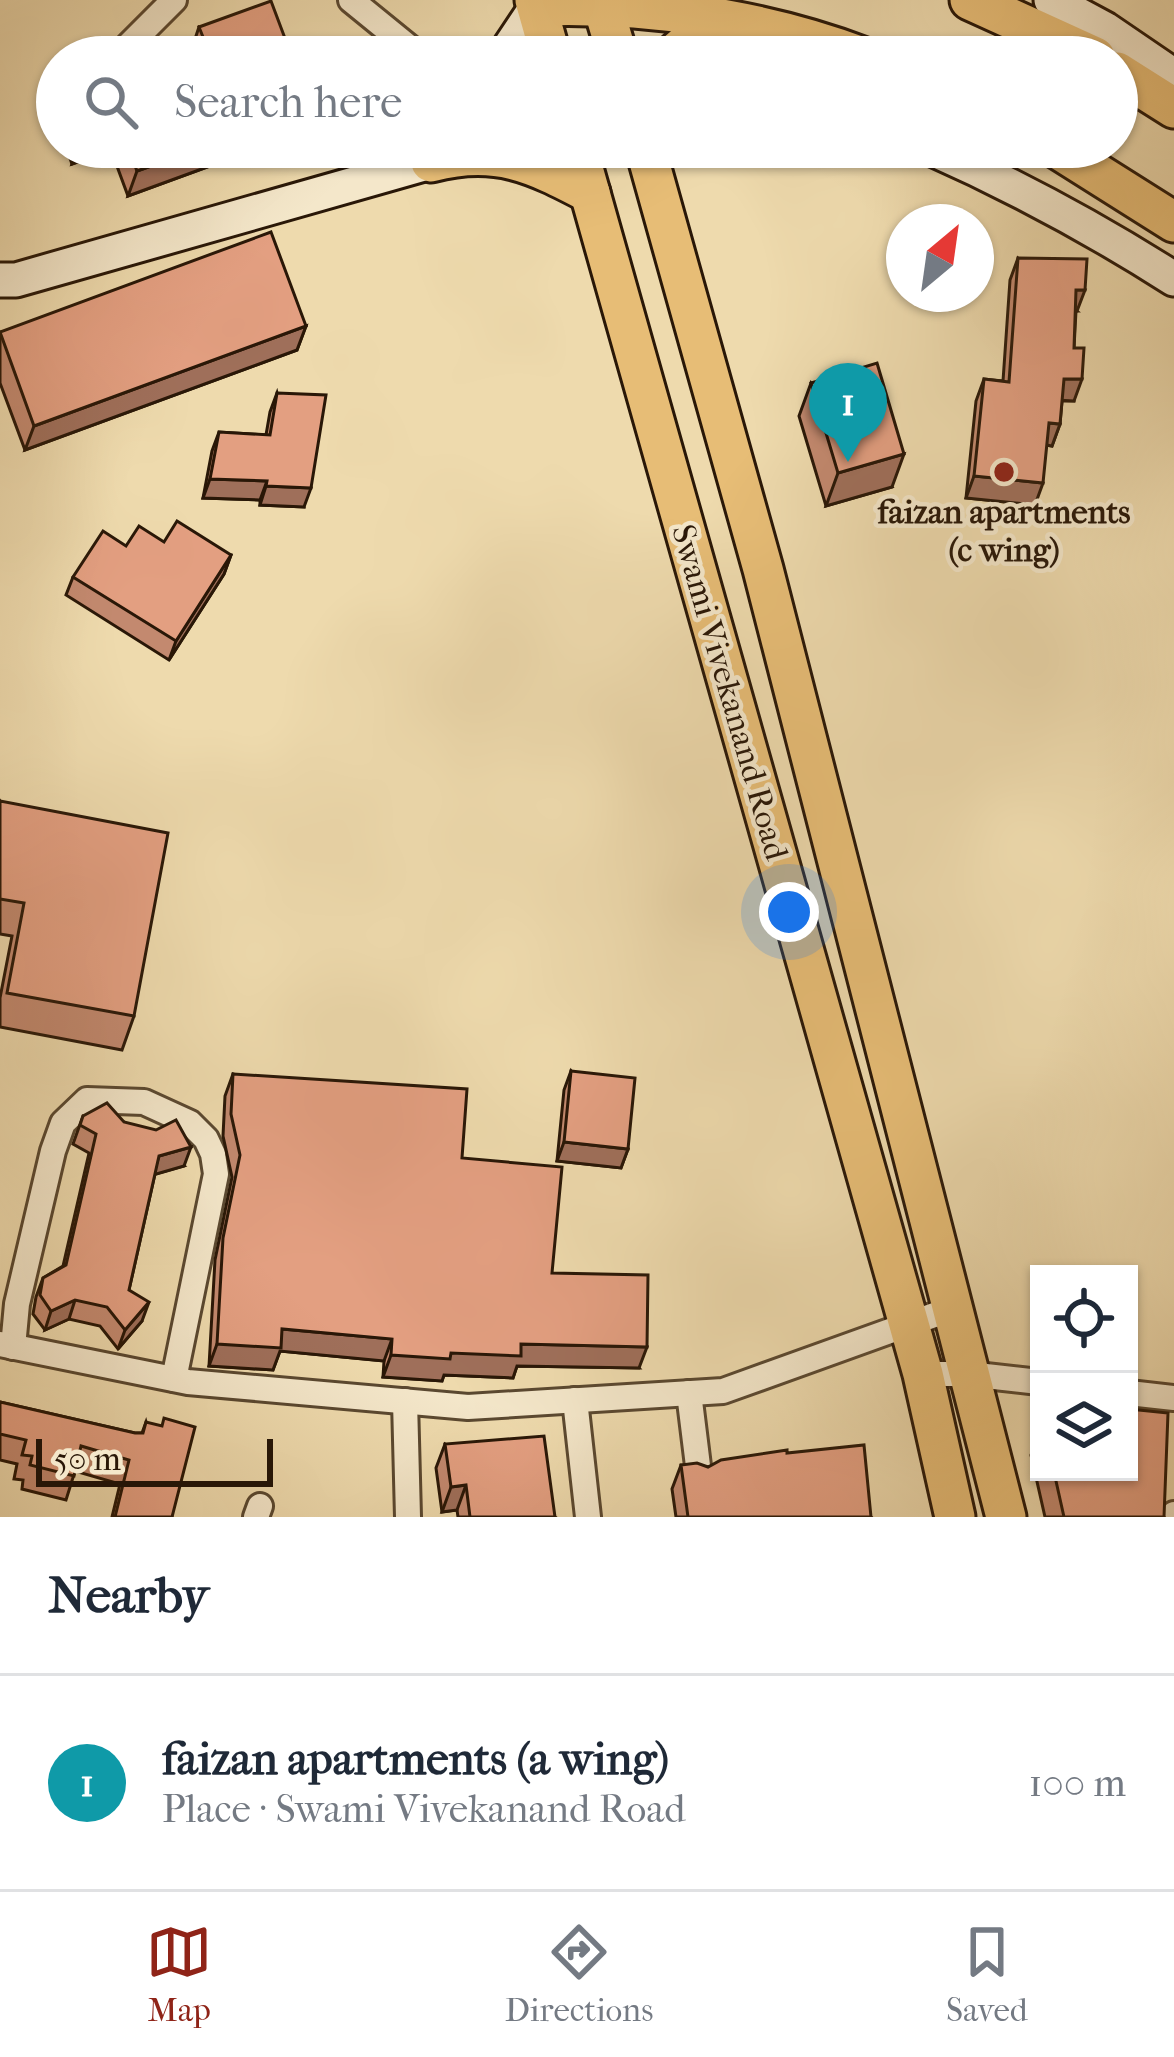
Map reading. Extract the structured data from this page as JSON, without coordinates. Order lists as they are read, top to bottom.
{
  "streets": {
    "main road": ["Swami Vivekanand Road"]
  },
  "places": ["faizan apartments (c wing)"],
  "scale_bar": "50 m",
  "north": "top right",
  "page": {
    "search": "Search here",
    "pins": "1",
    "scale": "50 m",
    "heading": "Nearby",
    "list": [
      {
        "mark": "1",
        "name": "faizan apartments (a wing)",
        "note": "Place · Swami Vivekanand Road",
        "value": "100 m"
      }
    ],
    "nav": ["Map", "Directions", "Saved"]
  }
}
